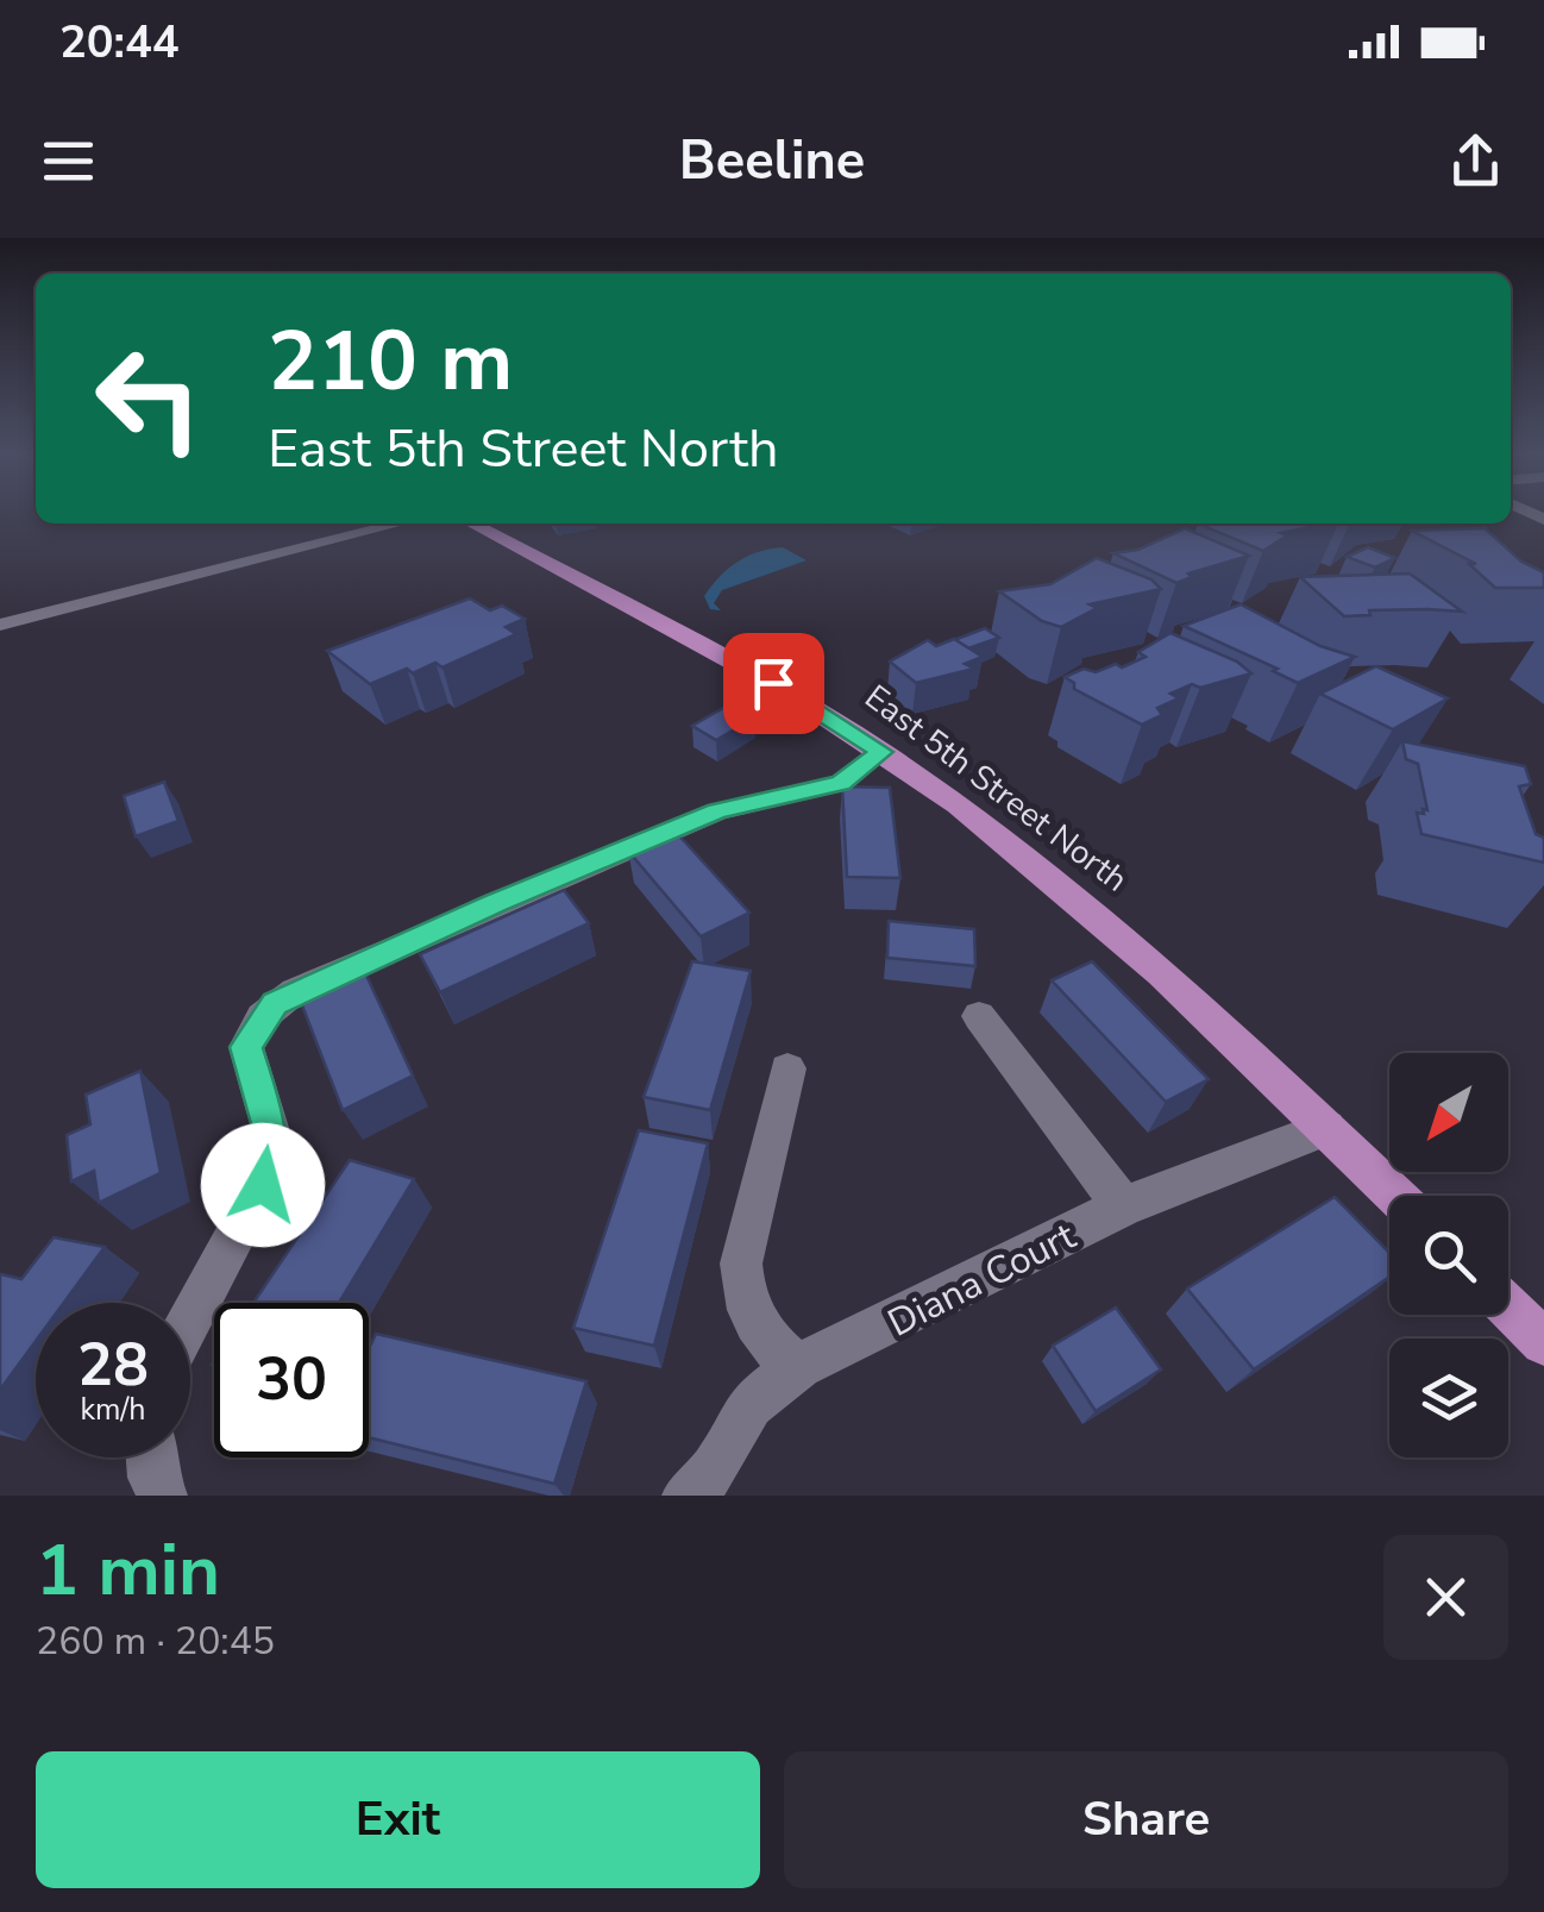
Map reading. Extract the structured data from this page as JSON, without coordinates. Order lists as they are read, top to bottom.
{
  "streets": {
    "main road": ["East 5th Street North"],
    "street": ["Diana Court"]
  },
  "crossings": [
    ["East 5th Street North", "Diana Court"]
  ],
  "north": "bottom left",
  "page": {
    "status": "20:44",
    "header": "Beeline",
    "turn": ["210 m", "East 5th Street North"],
    "speed": "28 km/h",
    "limit": "30",
    "heading": ["1 min", "260 m · 20:45"],
    "buttons": ["Exit", "Share"]
  }
}
